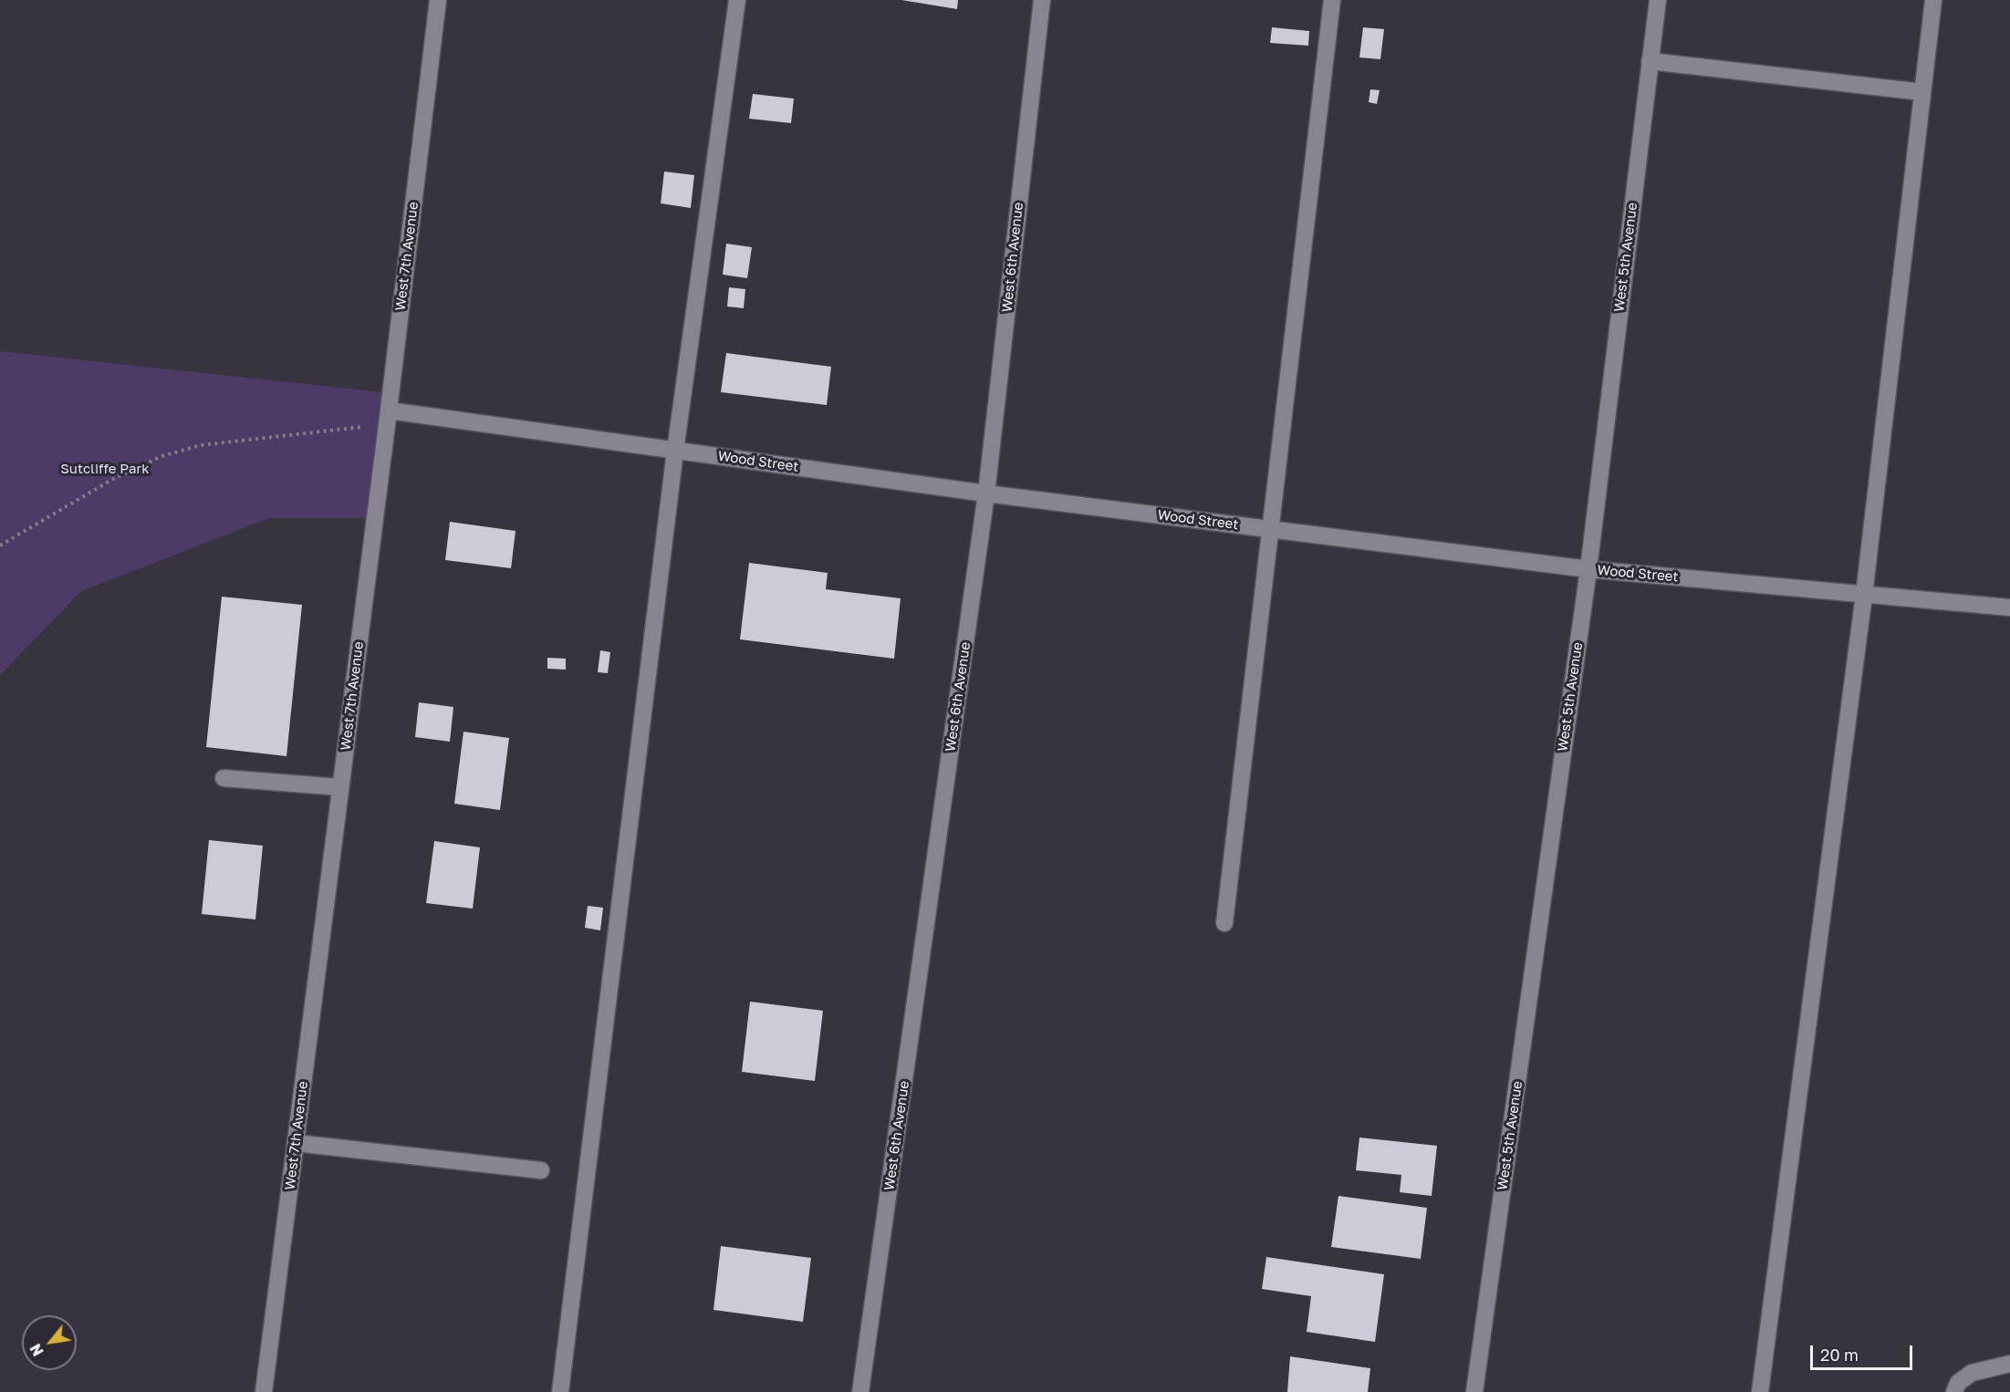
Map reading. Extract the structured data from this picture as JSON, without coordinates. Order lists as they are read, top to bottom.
{
  "streets": {
    "street": [
      "West 7th Avenue",
      "West 6th Avenue",
      "West 5th Avenue",
      "Wood Street"
    ]
  },
  "crossings": [
    ["West 7th Avenue", "Wood Street"],
    ["West 6th Avenue", "Wood Street"],
    ["West 5th Avenue", "Wood Street"]
  ],
  "parks": ["Sutcliffe Park"],
  "scale_bar": "20 m",
  "north": "bottom left"
}
